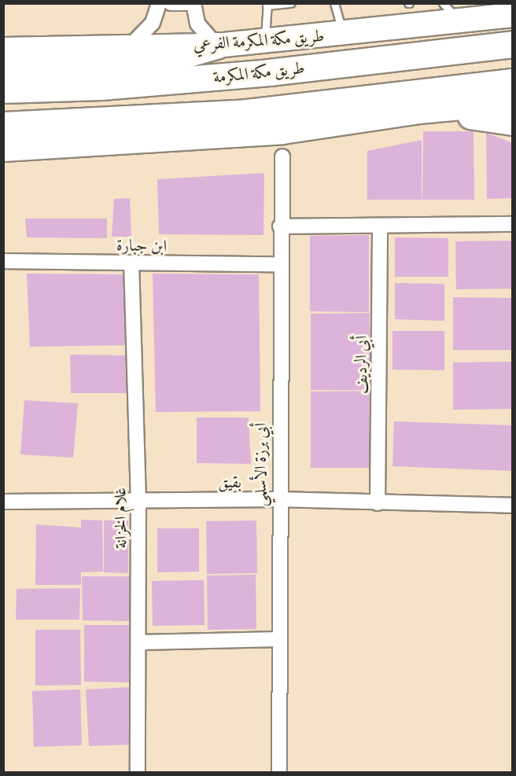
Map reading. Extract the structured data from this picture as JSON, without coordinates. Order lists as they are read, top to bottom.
{
  "streets": {
    "highway": ["طريق مكة المكرمة"],
    "main road": ["طريق مكة المكرمة الفرعي"],
    "street": [
      "ابن جبارة",
      "أبي الرديف",
      "أبي برزة الأسلمي",
      "بقيق",
      "غلام الخزانة"
    ]
  },
  "crossings": [
    ["ابن جبارة", "أبي برزة الأسلمي"],
    ["ابن جبارة", "غلام الخزانة"],
    ["أبي الرديف", "بقيق"],
    ["أبي برزة الأسلمي", "بقيق"],
    ["بقيق", "غلام الخزانة"]
  ]
}
